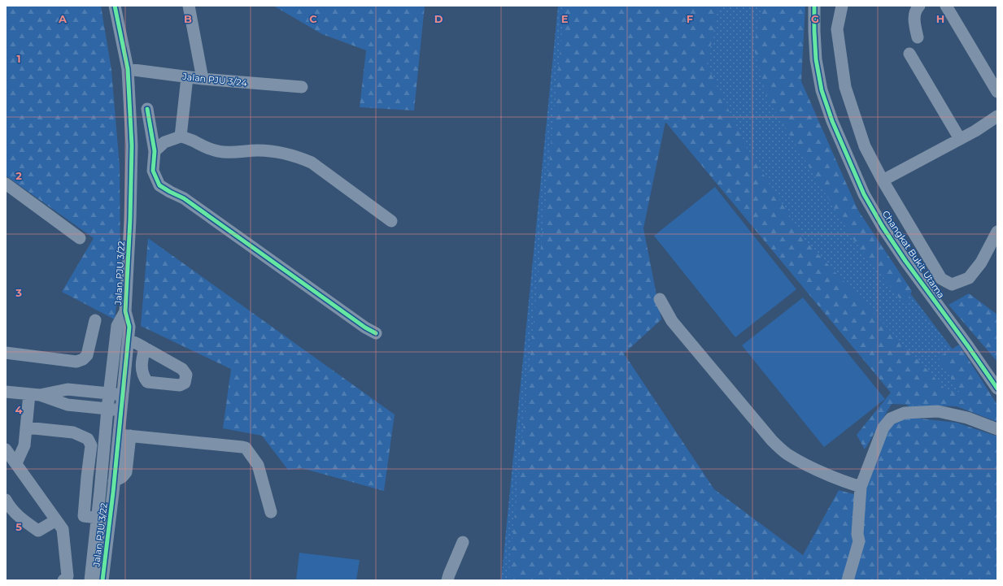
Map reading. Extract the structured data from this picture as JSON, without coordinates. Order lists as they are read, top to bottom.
{
  "streets": {
    "street": ["Jalan PJU 3/24", "Changkat Bukit Utama", "Jalan PJU 3/22"]
  },
  "crossings": [
    ["Jalan PJU 3/24", "Jalan PJU 3/22"]
  ],
  "grid": {
    "columns": [
      "A",
      "B",
      "C",
      "D",
      "E",
      "F",
      "G",
      "H"
    ],
    "rows": [
      "1",
      "2",
      "3",
      "4",
      "5"
    ]
  }
}
